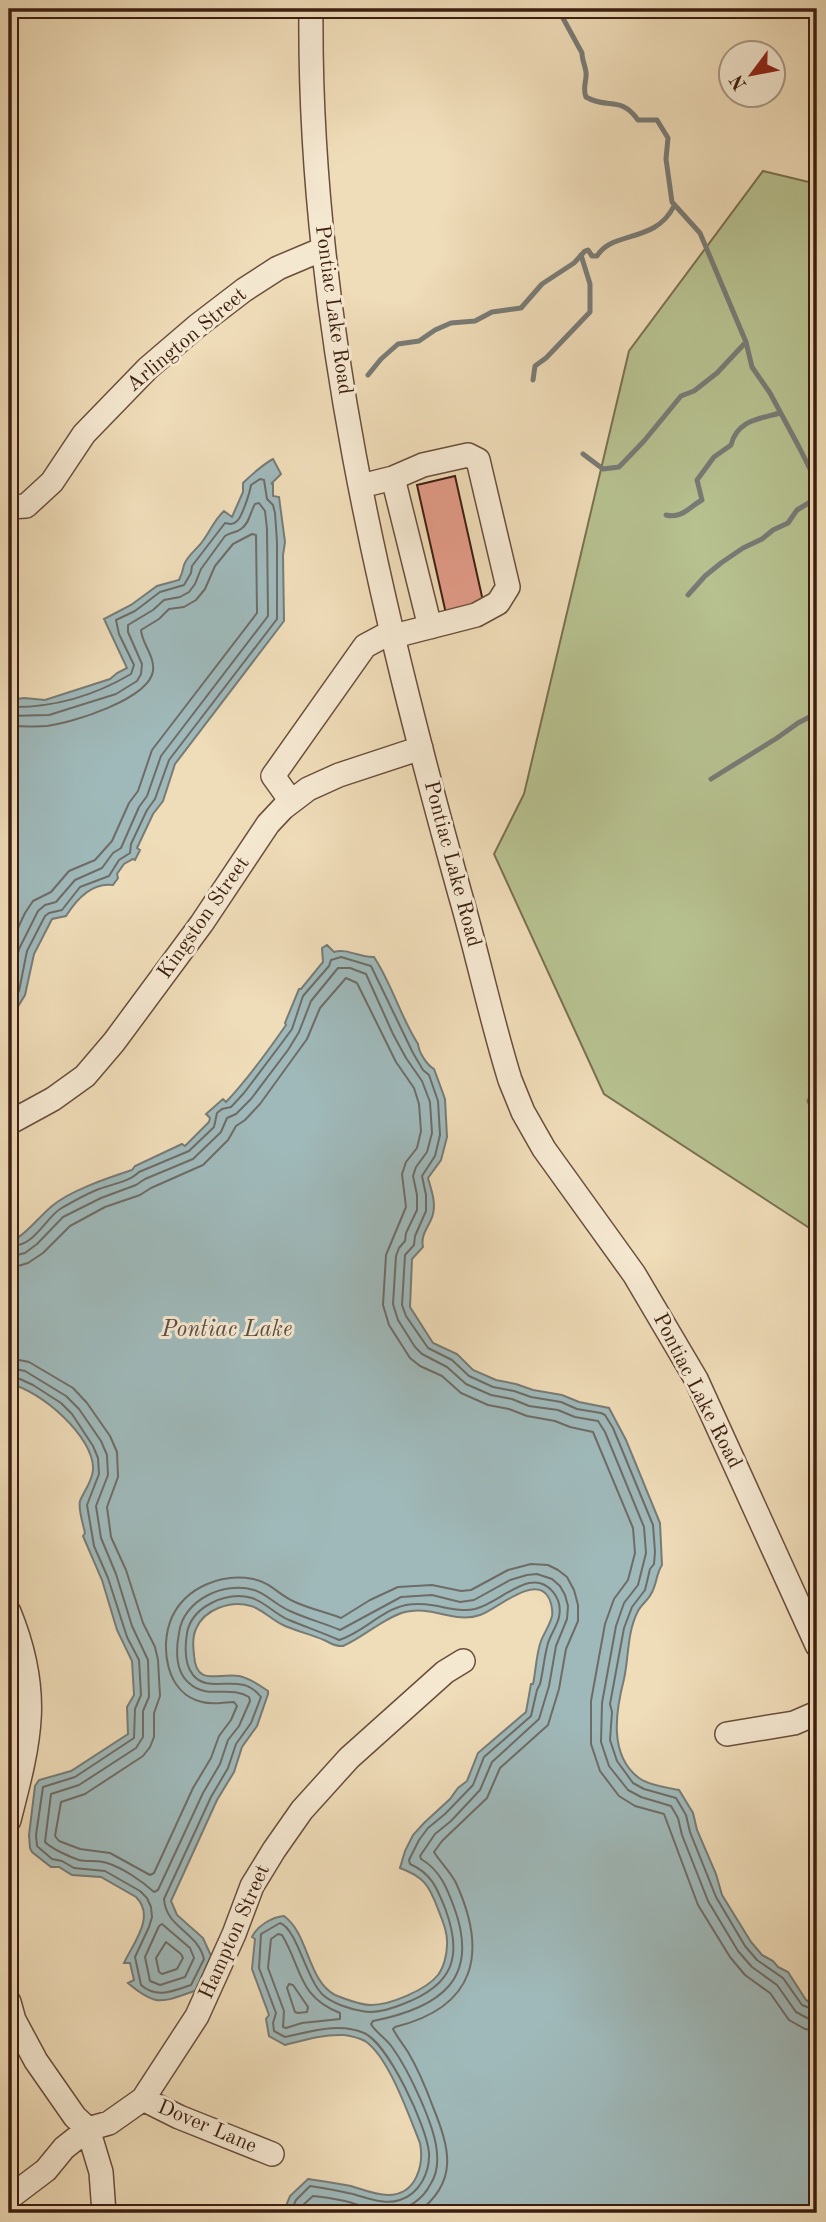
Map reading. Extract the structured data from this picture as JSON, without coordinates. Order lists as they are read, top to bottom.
{
  "streets": {
    "street": [
      "Pontiac Lake Road",
      "Arlington Street",
      "Kingston Street",
      "Hampton Street",
      "Dover Lane"
    ]
  },
  "crossings": [
    ["Pontiac Lake Road", "Arlington Street"],
    ["Pontiac Lake Road", "Kingston Street"],
    ["Hampton Street", "Dover Lane"]
  ],
  "water": ["Pontiac Lake"],
  "north": "bottom left"
}
